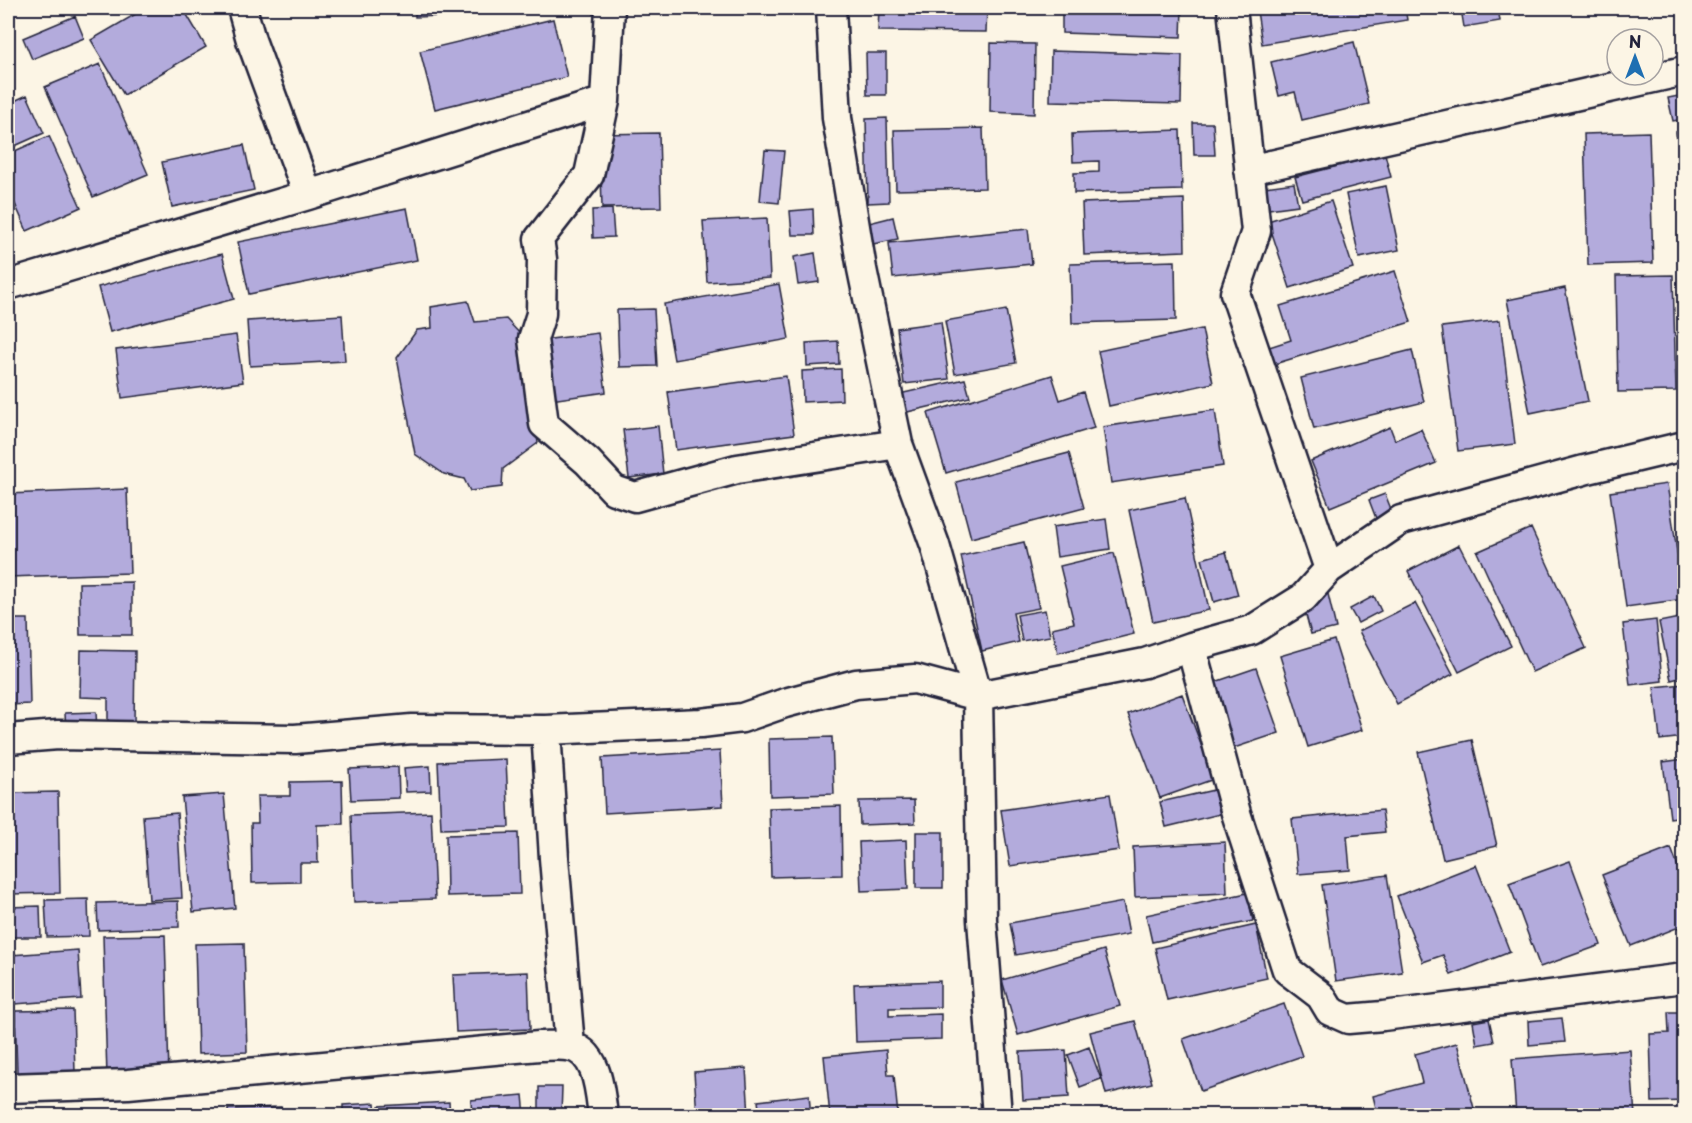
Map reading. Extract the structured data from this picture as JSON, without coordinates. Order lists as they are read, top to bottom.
{
  "north": "top"
}
